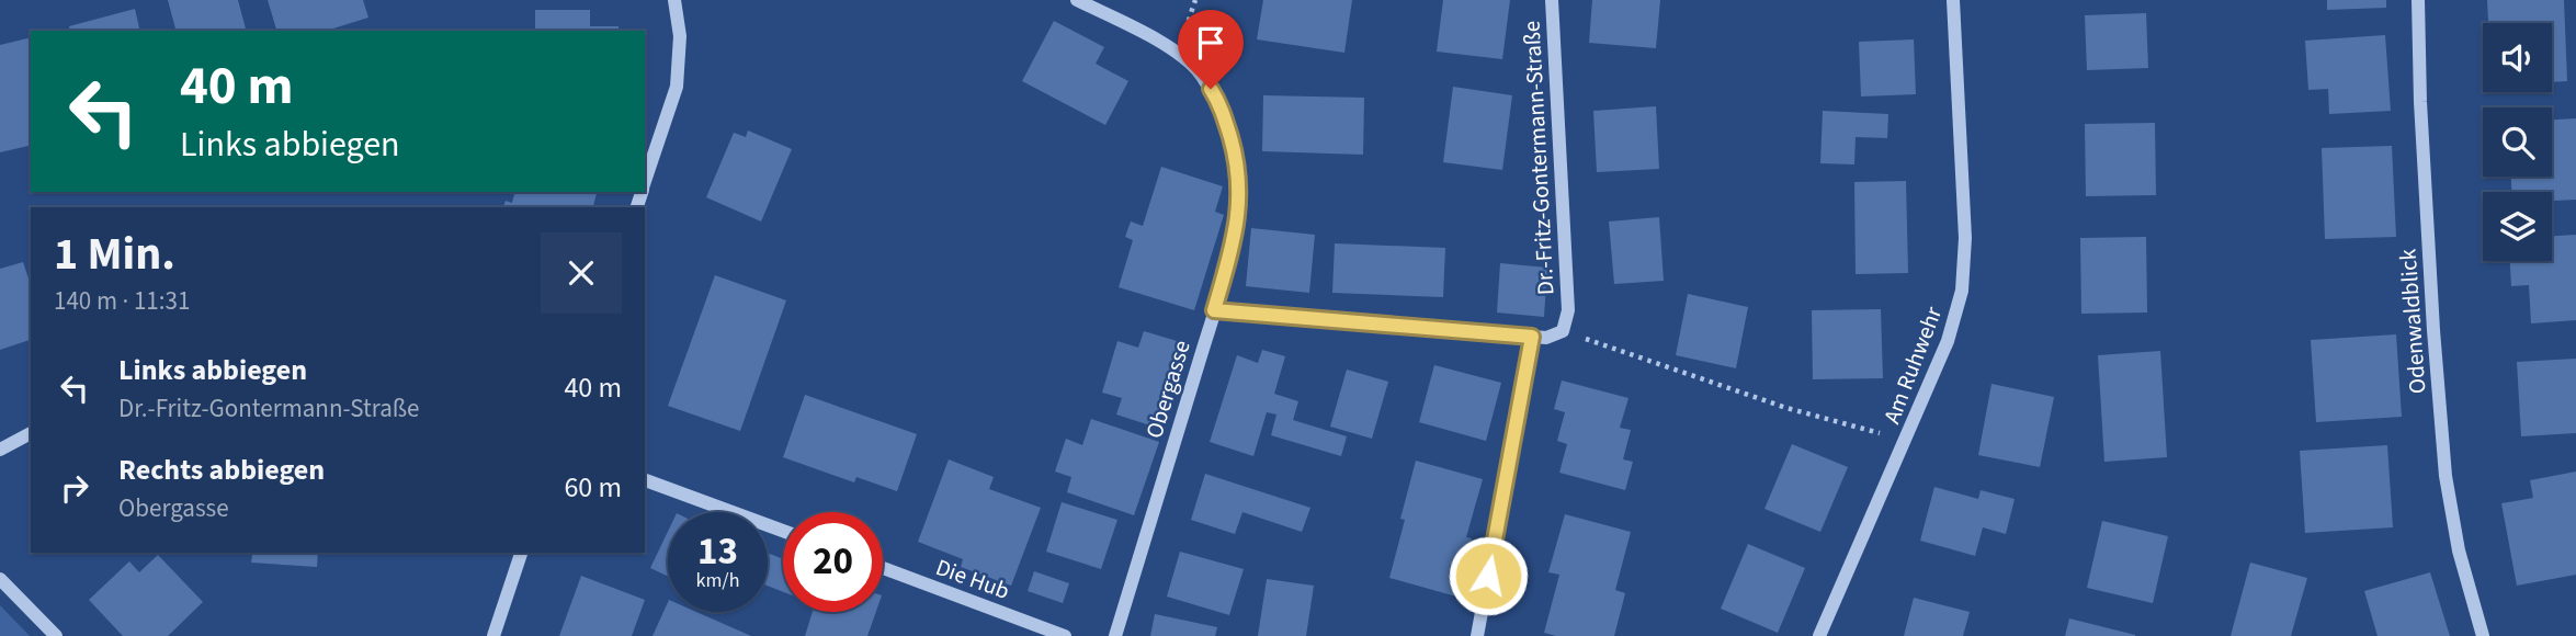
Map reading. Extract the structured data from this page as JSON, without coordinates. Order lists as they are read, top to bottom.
{
  "streets": {
    "street": [
      "Dr.-Fritz-Gontermann-Straße",
      "Odenwaldblick",
      "Am Ruhwehr",
      "Obergasse",
      "Die Hub"
    ]
  },
  "page": {
    "turn": ["40 m", "Links abbiegen"],
    "heading": ["1 Min.", "140 m · 11:31"],
    "list": [
      {
        "name": "Links abbiegen",
        "note": "Dr.-Fritz-Gontermann-Straße",
        "value": "40 m"
      },
      {
        "name": "Rechts abbiegen",
        "note": "Obergasse",
        "value": "60 m"
      }
    ],
    "speed": "13 km/h",
    "limit": "20"
  }
}
